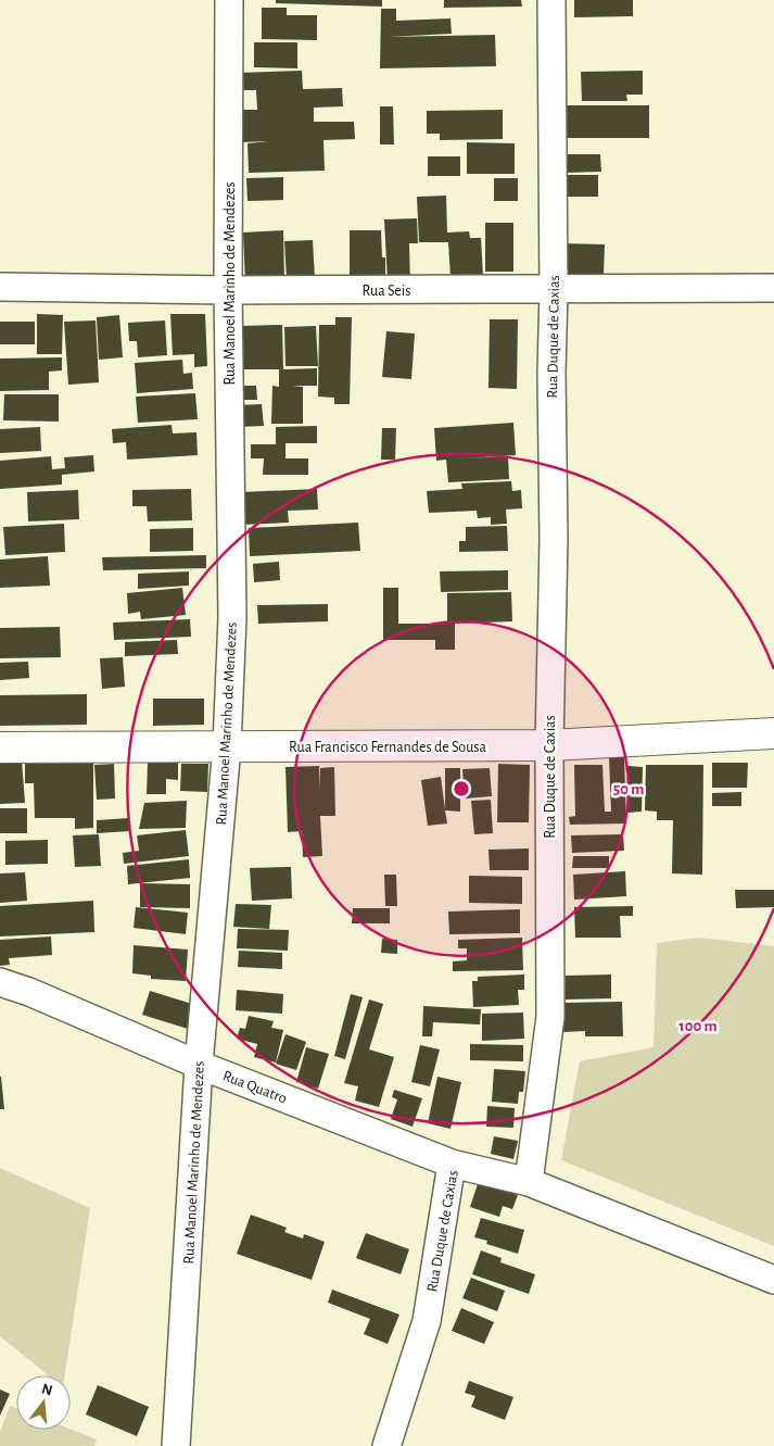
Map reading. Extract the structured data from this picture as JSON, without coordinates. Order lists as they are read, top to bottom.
{
  "streets": {
    "street": [
      "Rua Manoel Marinho de Mendezes",
      "Rua Seis",
      "Rua Duque de Caxias",
      "Rua Francisco Fernandes de Sousa",
      "Rua Quatro"
    ]
  },
  "crossings": [
    ["Rua Manoel Marinho de Mendezes", "Rua Seis"],
    ["Rua Manoel Marinho de Mendezes", "Rua Francisco Fernandes de Sousa"],
    ["Rua Manoel Marinho de Mendezes", "Rua Quatro"],
    ["Rua Seis", "Rua Duque de Caxias"],
    ["Rua Duque de Caxias", "Rua Francisco Fernandes de Sousa"],
    ["Rua Duque de Caxias", "Rua Quatro"]
  ],
  "north": "top",
  "rings": ["50 m", "100 m"]
}
